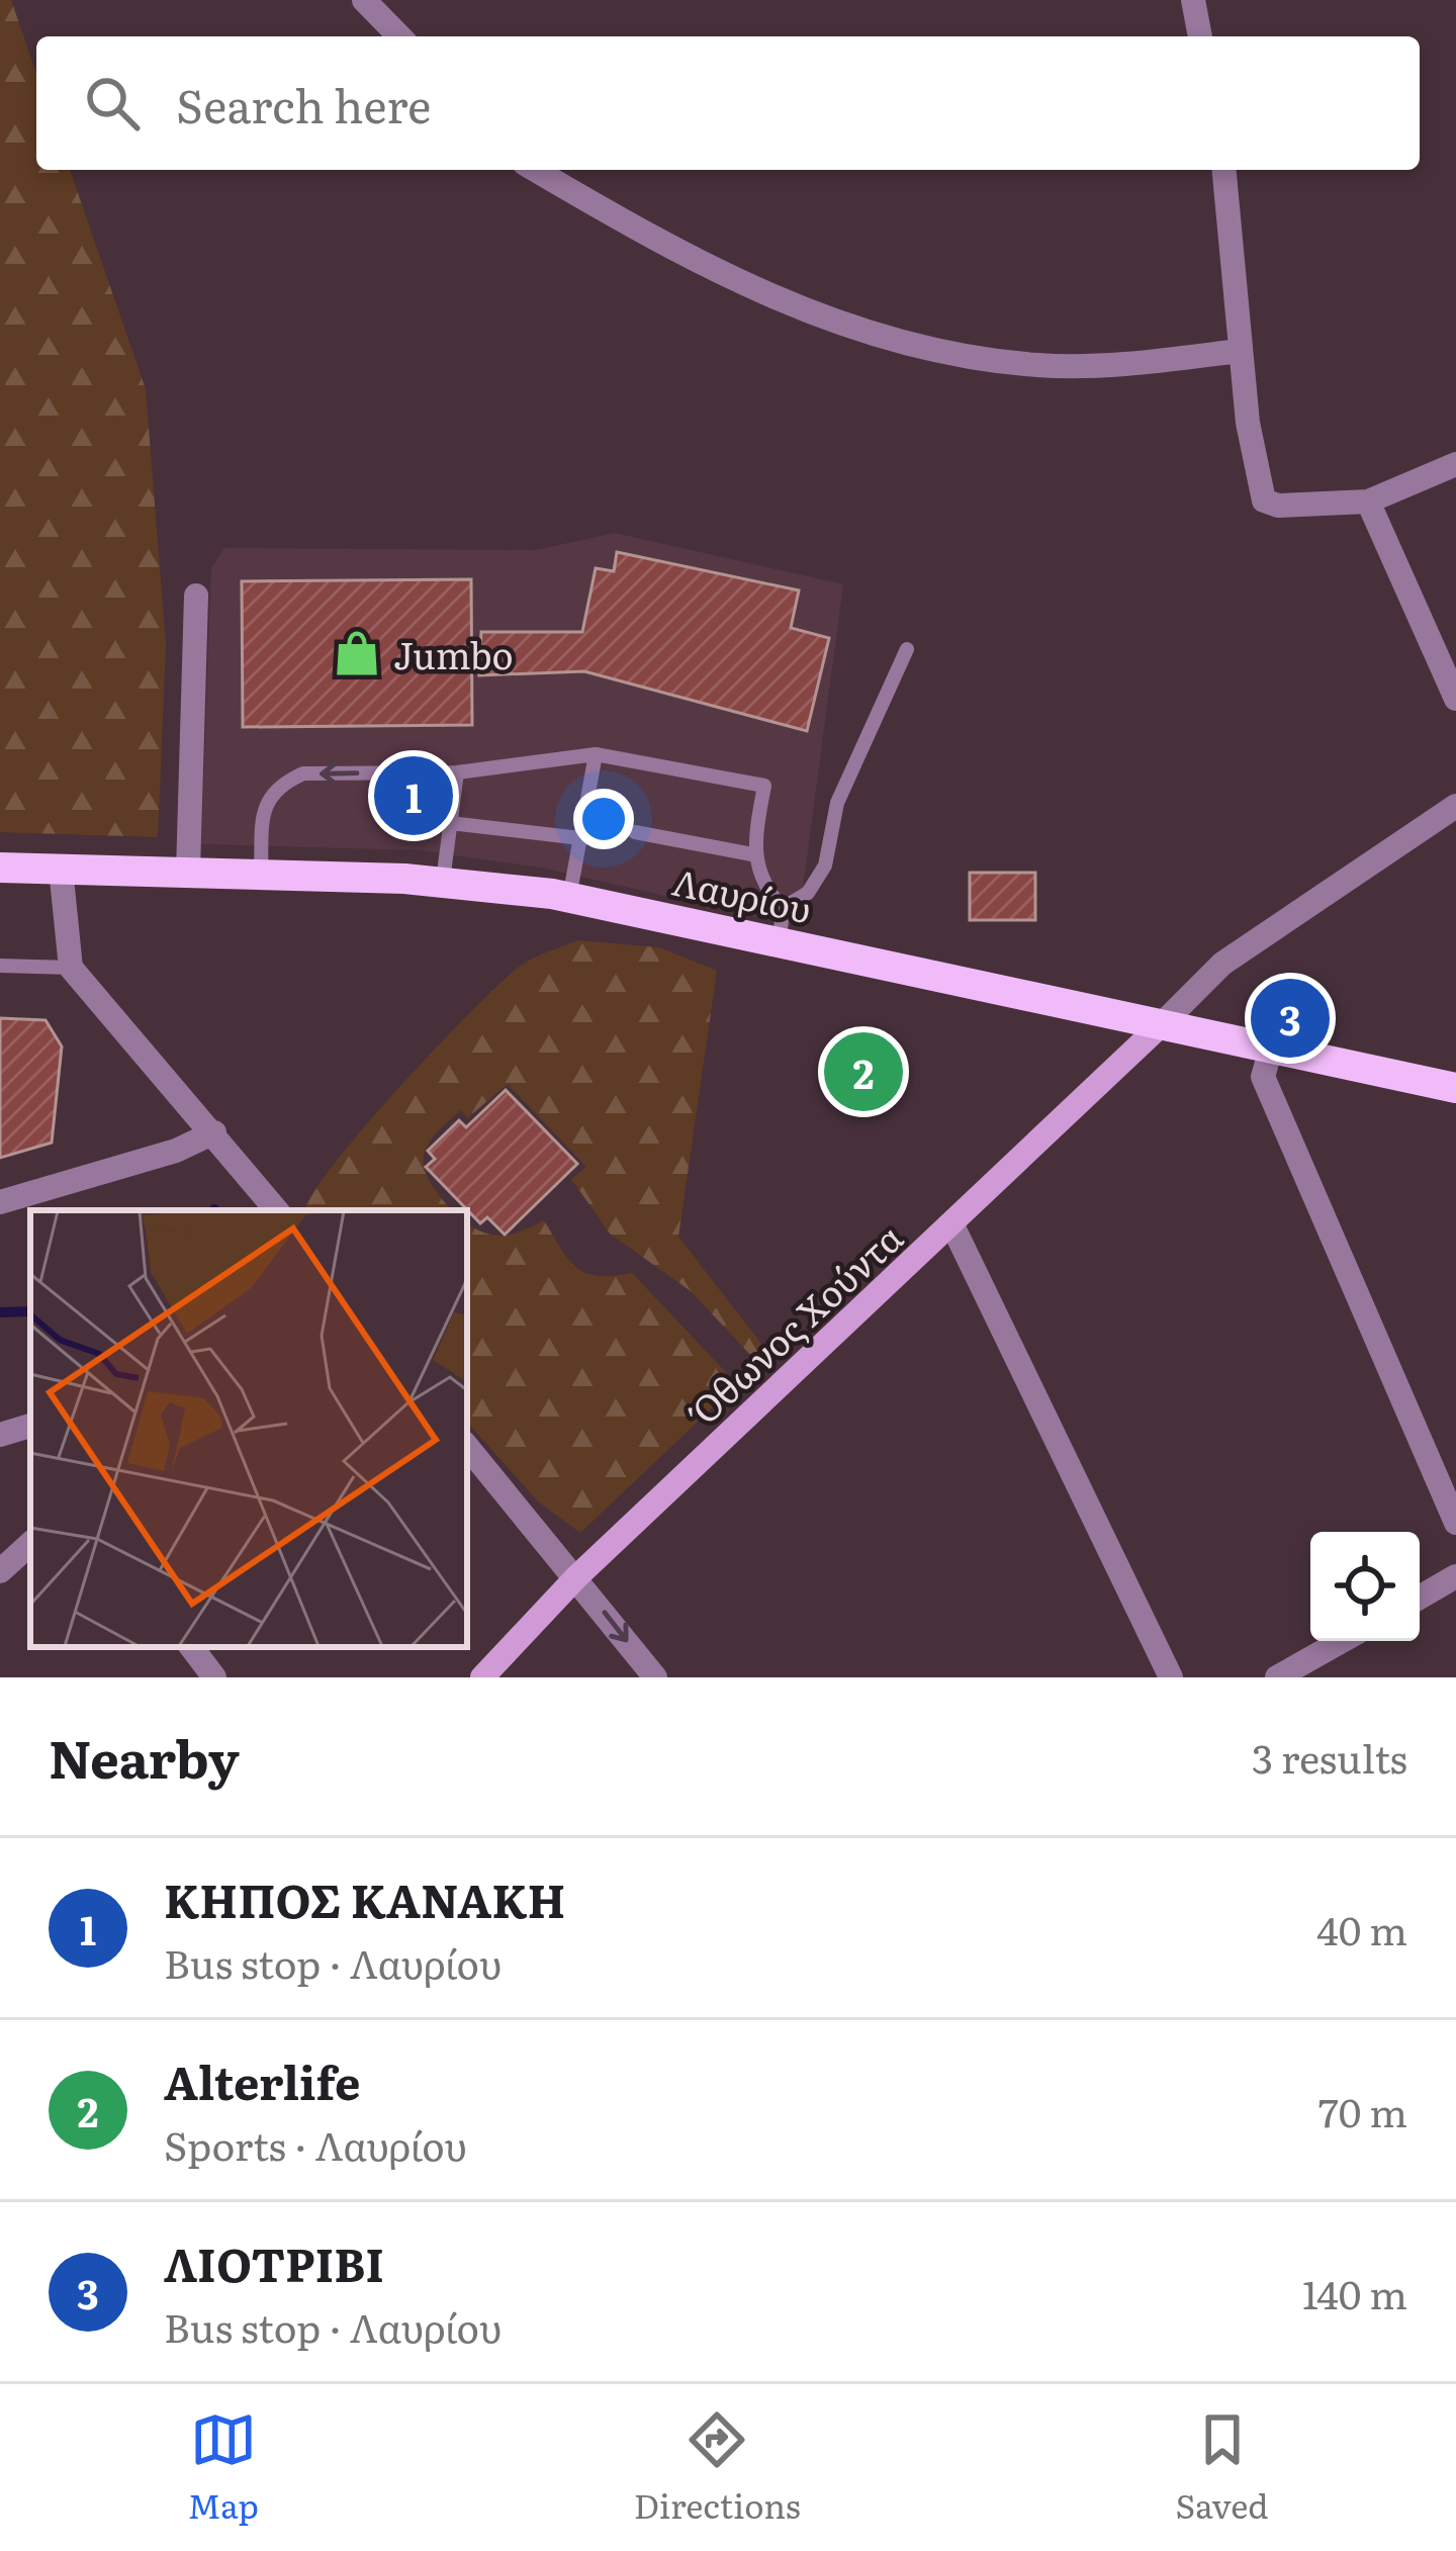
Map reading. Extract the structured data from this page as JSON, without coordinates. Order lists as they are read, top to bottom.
{
  "streets": {
    "main road": ["Λαυρίου"],
    "street": ["Όθωνος Χούντα"]
  },
  "crossings": [
    ["Λαυρίου", "Όθωνος Χούντα"]
  ],
  "places": {
    "shop": ["Jumbo"]
  },
  "page": {
    "search": "Search here",
    "pins": ["1", "3", "2"],
    "heading": ["Nearby", "3 results"],
    "list": [
      {
        "mark": "1",
        "name": "ΚΗΠΟΣ ΚΑΝΑΚΗ",
        "note": "Bus stop · Λαυρίου",
        "value": "40 m"
      },
      {
        "mark": "2",
        "name": "Alterlife",
        "note": "Sports · Λαυρίου",
        "value": "70 m"
      },
      {
        "mark": "3",
        "name": "ΛΙΟΤΡΙΒΙ",
        "note": "Bus stop · Λαυρίου",
        "value": "140 m"
      }
    ],
    "nav": ["Map", "Directions", "Saved"]
  }
}
